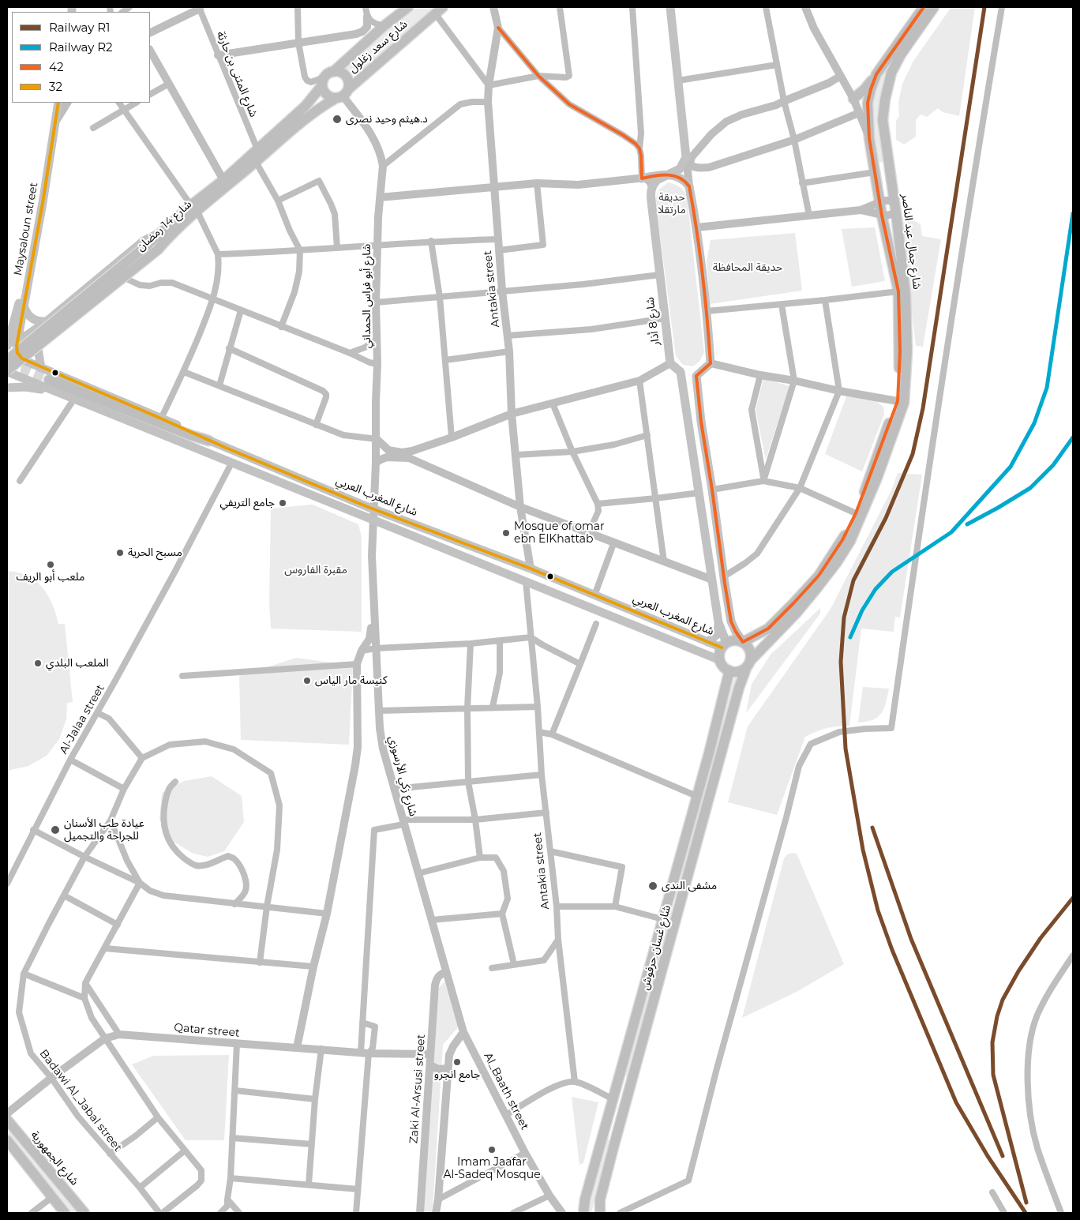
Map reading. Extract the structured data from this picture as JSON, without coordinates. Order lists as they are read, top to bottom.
{
  "streets": {
    "main road": [
      "شارع سعد زغلول",
      "شارع 14 رمضان",
      "Maysaloun street",
      "شارع جمال عبد الناصر",
      "شارع 8 أذار",
      "شارع المغرب العربي",
      "شارع غسان حرفوش",
      "شارع الجمهورية"
    ],
    "street": [
      "شارع المثنى بن حارثة",
      "Antakia street",
      "شارع أبو فراس الحمداني",
      "Al-Jalaa street",
      "شارع زكي الأرسوزي",
      "Qatar street",
      "Zaki Al-Arsusi street",
      "Al_Baath street",
      "Badawi Al_Jabal street"
    ]
  },
  "crossings": [
    ["شارع سعد زغلول", "شارع 14 رمضان"],
    ["شارع سعد زغلول", "شارع أبو فراس الحمداني"],
    ["شارع المثنى بن حارثة", "شارع 14 رمضان"],
    ["شارع 14 رمضان", "شارع أبو فراس الحمداني"],
    ["شارع 14 رمضان", "شارع المغرب العربي"],
    ["شارع جمال عبد الناصر", "شارع المغرب العربي"],
    ["شارع جمال عبد الناصر", "شارع غسان حرفوش"],
    ["Antakia street", "شارع المغرب العربي"],
    ["شارع أبو فراس الحمداني", "شارع المغرب العربي"],
    ["شارع أبو فراس الحمداني", "شارع زكي الأرسوزي"],
    ["شارع المغرب العربي", "Al-Jalaa street"],
    ["شارع المغرب العربي", "شارع زكي الأرسوزي"],
    ["شارع المغرب العربي", "شارع غسان حرفوش"],
    ["شارع زكي الأرسوزي", "Zaki Al-Arsusi street"],
    ["شارع زكي الأرسوزي", "Al_Baath street"],
    ["Qatar street", "Zaki Al-Arsusi street"],
    ["Qatar street", "Badawi Al_Jabal street"],
    ["Zaki Al-Arsusi street", "Al_Baath street"]
  ],
  "parks": ["حديقة مارتقلا", "حديقة المحافظة", "مقبرة الفاروس"],
  "places": [
    "د.هيثم وحيد نصرى",
    "جامع التريفي",
    "Mosque of omar ebn ElKhattab",
    "مسبح الحرية",
    "ملعب أبو الريف",
    "الملعب البلدي",
    "كنيسة مار الياس",
    "عيادة طب الأسنان للجراحة والتجميل",
    "مشفى الندى",
    "جامع انجرو",
    "Imam Jaafar Al-Sadeq Mosque"
  ],
  "lines": [
    "rail line R1",
    "transit line 42",
    "transit line 32",
    "rail line R2"
  ],
  "legend": [
    "Railway R1",
    "Railway R2",
    "42",
    "32"
  ]
}
